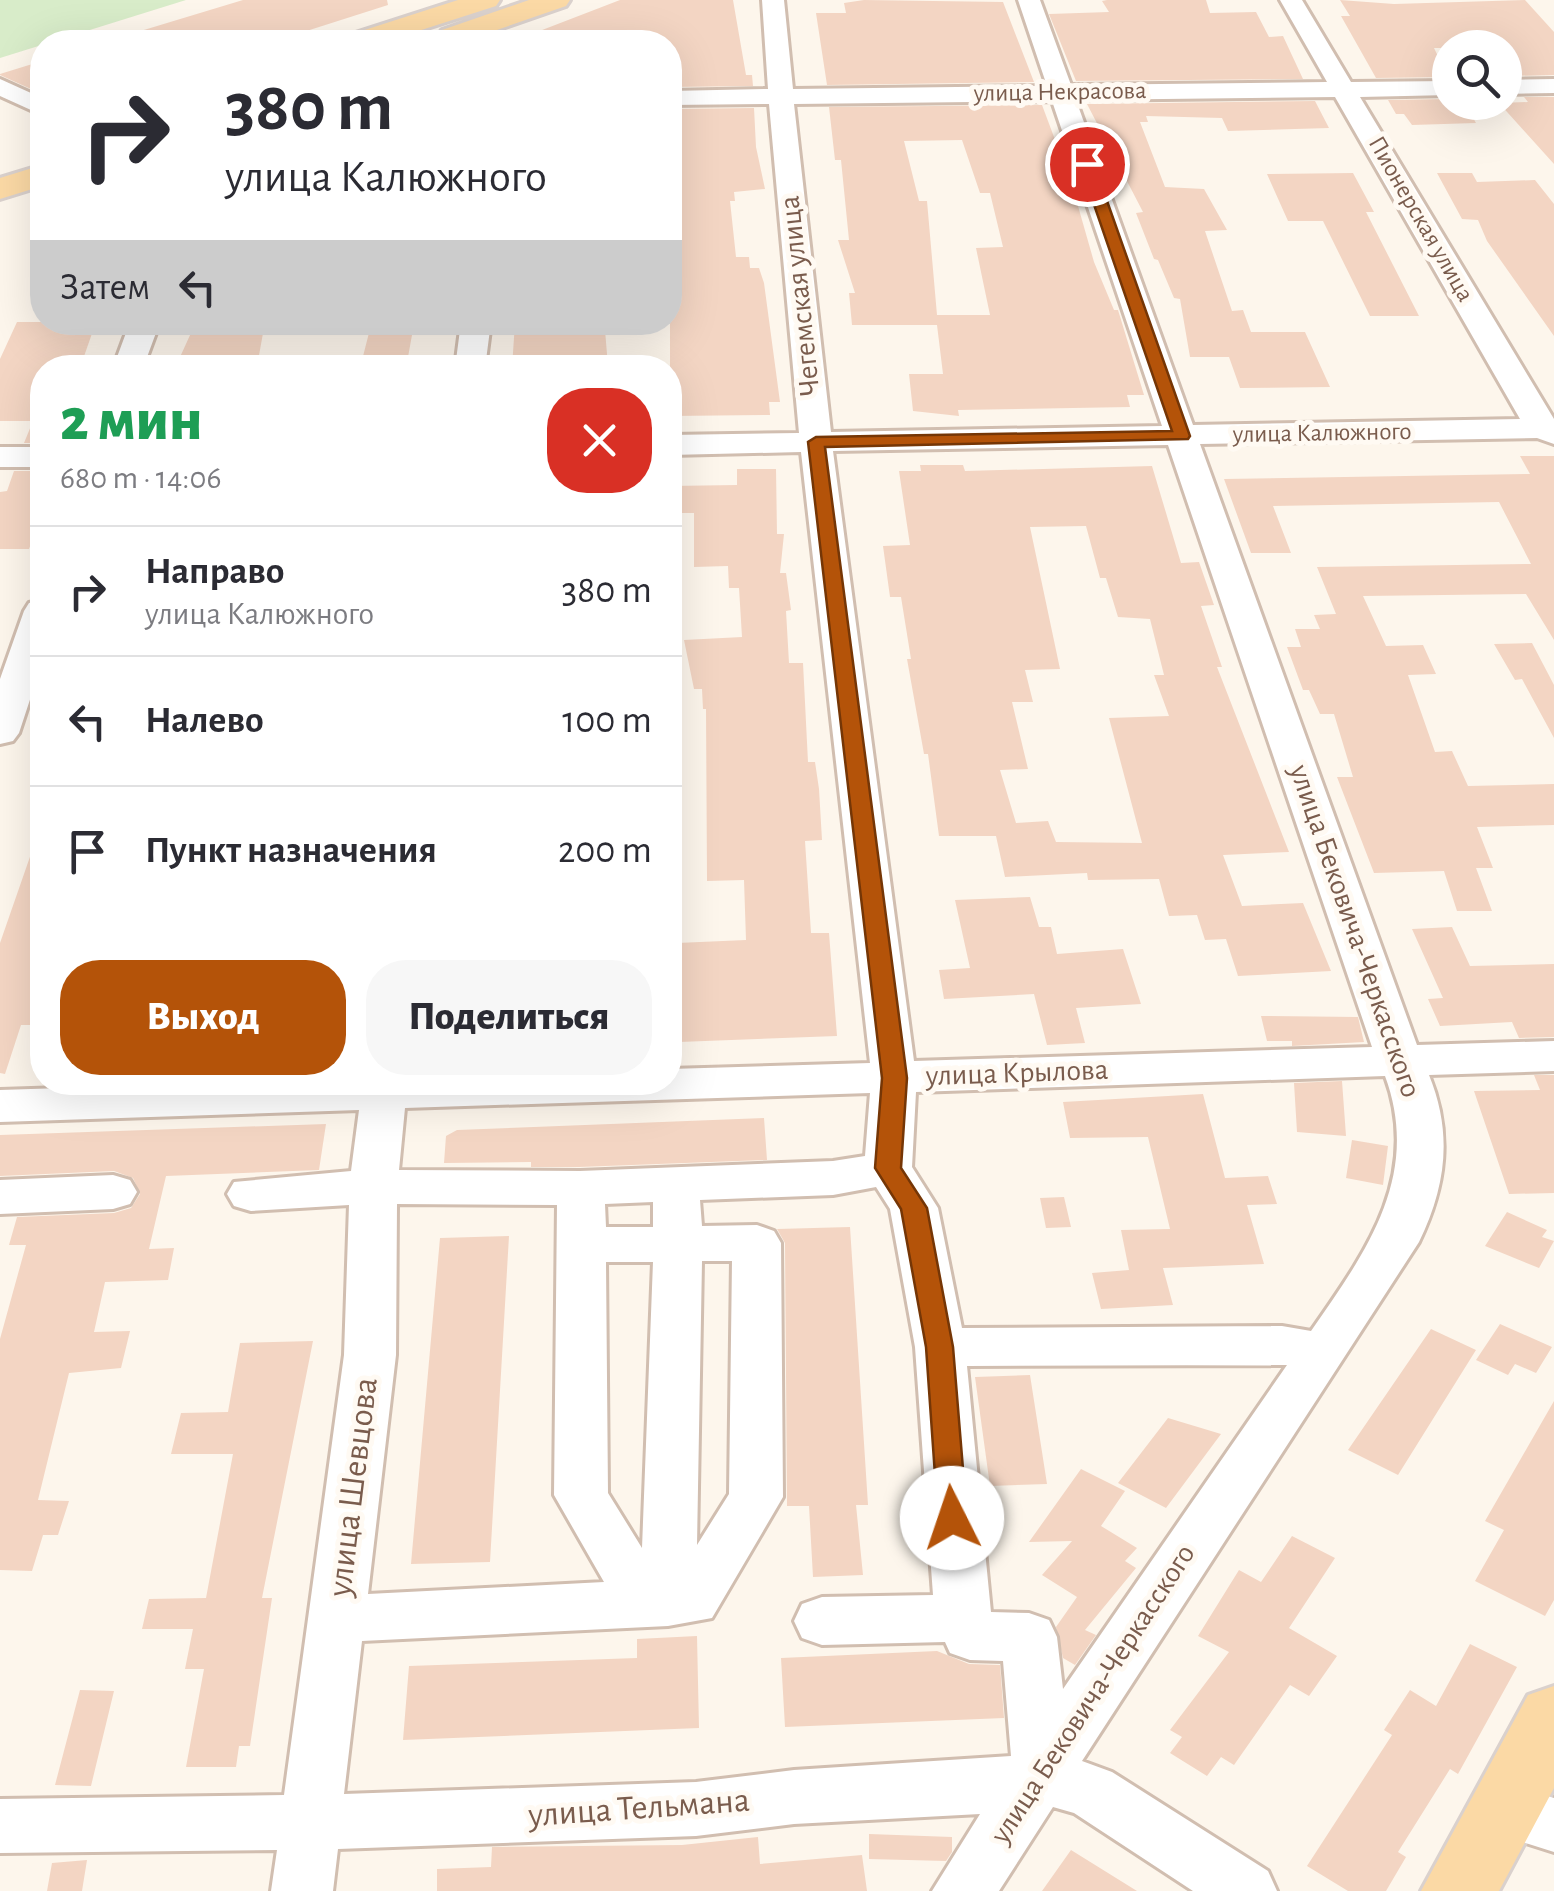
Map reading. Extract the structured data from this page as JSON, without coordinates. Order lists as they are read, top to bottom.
{
  "streets": {
    "street": [
      "улица Некрасова",
      "Пионерская улица",
      "Чегемская улица",
      "улица Калюжного",
      "улица Бековича-Черкасского",
      "улица Крылова",
      "улица Шевцова",
      "улица Тельмана"
    ]
  },
  "crossings": [
    ["улица Некрасова", "Пионерская улица"],
    ["улица Некрасова", "Чегемская улица"],
    ["улица Некрасова", "улица Бековича-Черкасского"],
    ["Пионерская улица", "улица Калюжного"],
    ["Чегемская улица", "улица Калюжного"],
    ["Чегемская улица", "улица Крылова"],
    ["улица Калюжного", "улица Бековича-Черкасского"],
    ["улица Бековича-Черкасского", "улица Крылова"],
    ["улица Бековича-Черкасского", "улица Тельмана"],
    ["улица Шевцова", "улица Тельмана"]
  ],
  "page": {
    "turn": ["380 m", "улица Калюжного"],
    "then": "Затем",
    "heading": ["2 мин", "680 m · 14:06"],
    "list": [
      {
        "name": "Направо",
        "note": "улица Калюжного",
        "value": "380 m"
      },
      {
        "name": "Налево",
        "value": "100 m"
      },
      {
        "name": "Пункт назначения",
        "value": "200 m"
      }
    ],
    "buttons": ["Выход", "Поделиться"]
  }
}
